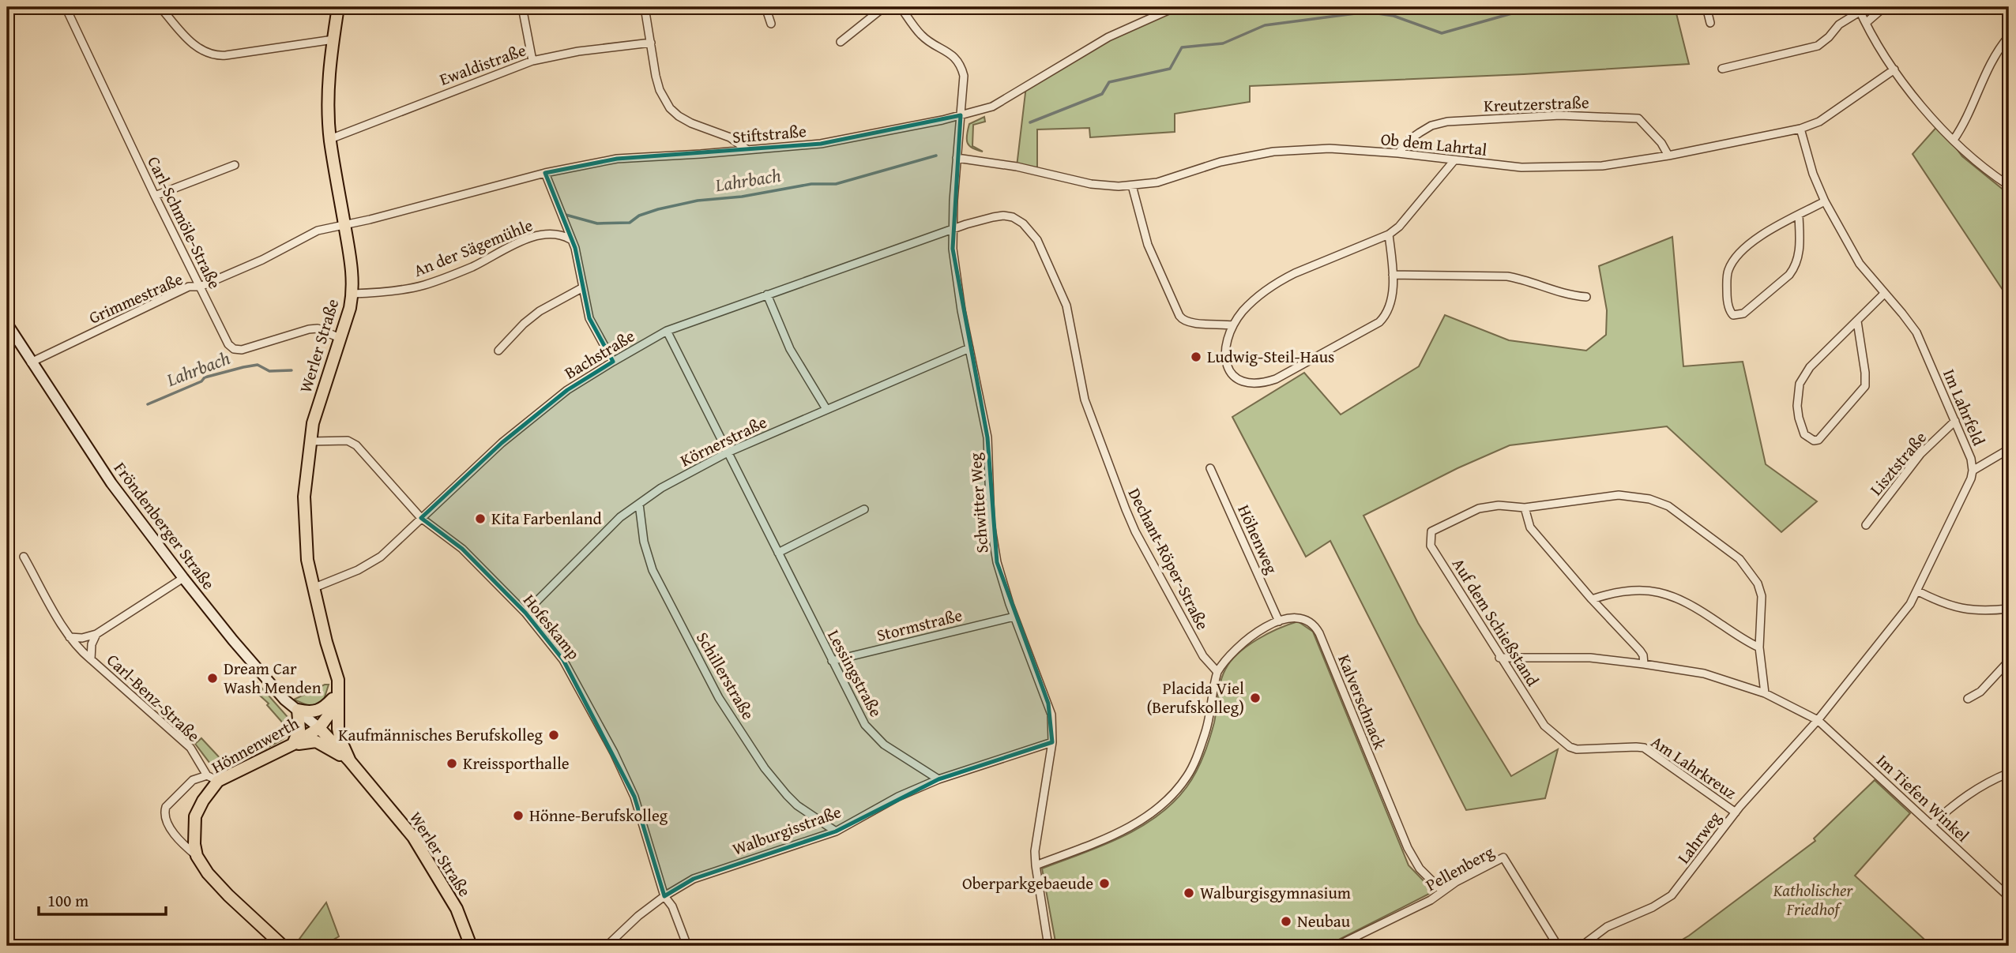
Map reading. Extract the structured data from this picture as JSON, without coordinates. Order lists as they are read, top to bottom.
{
  "streets": {
    "main road": ["Werler Straße", "Fröndenberger Straße", "Hönnenwerth"],
    "street": [
      "Ewaldistraße",
      "Kreutzerstraße",
      "Stiftstraße",
      "Ob dem Lahrtal",
      "Carl-Schmöle-Straße",
      "An der Sägemühle",
      "Grimmestraße",
      "Bachstraße",
      "Im Lahrfeld",
      "Körnerstraße",
      "Lisztstraße",
      "Schwitter Weg",
      "Höhenweg",
      "Dechant-Röper-Straße",
      "Auf dem Schießstand",
      "Stormstraße",
      "Hofeskamp",
      "Lessingstraße",
      "Schillerstraße",
      "Carl-Benz-Straße",
      "Kalverschnack",
      "Am Lahrkreuz",
      "Im Tiefen Winkel",
      "Walburgisstraße",
      "Lahrweg",
      "Pellenberg"
    ]
  },
  "crossings": [
    ["Ewaldistraße", "Werler Straße"],
    ["Kreutzerstraße", "Ob dem Lahrtal"],
    ["Stiftstraße", "Grimmestraße"],
    ["Stiftstraße", "Werler Straße"],
    ["Stiftstraße", "Schwitter Weg"],
    ["Ob dem Lahrtal", "Im Lahrfeld"],
    ["Ob dem Lahrtal", "Schwitter Weg"],
    ["Carl-Schmöle-Straße", "Grimmestraße"],
    ["Carl-Schmöle-Straße", "Werler Straße"],
    ["An der Sägemühle", "Werler Straße"],
    ["Grimmestraße", "Werler Straße"],
    ["Grimmestraße", "Fröndenberger Straße"],
    ["Werler Straße", "Bachstraße"],
    ["Werler Straße", "Fröndenberger Straße"],
    ["Werler Straße", "Hofeskamp"],
    ["Werler Straße", "Hönnenwerth"],
    ["Bachstraße", "Schwitter Weg"],
    ["Bachstraße", "Dechant-Röper-Straße"],
    ["Bachstraße", "Hofeskamp"],
    ["Bachstraße", "Lessingstraße"],
    ["Im Lahrfeld", "Lisztstraße"],
    ["Im Lahrfeld", "Im Tiefen Winkel"],
    ["Im Lahrfeld", "Lahrweg"],
    ["Körnerstraße", "Schwitter Weg"],
    ["Körnerstraße", "Hofeskamp"],
    ["Körnerstraße", "Lessingstraße"],
    ["Körnerstraße", "Schillerstraße"],
    ["Schwitter Weg", "Dechant-Röper-Straße"],
    ["Schwitter Weg", "Stormstraße"],
    ["Schwitter Weg", "Walburgisstraße"],
    ["Fröndenberger Straße", "Carl-Benz-Straße"],
    ["Fröndenberger Straße", "Hönnenwerth"],
    ["Höhenweg", "Kalverschnack"],
    ["Dechant-Röper-Straße", "Kalverschnack"],
    ["Auf dem Schießstand", "Am Lahrkreuz"],
    ["Auf dem Schießstand", "Im Tiefen Winkel"],
    ["Stormstraße", "Lessingstraße"],
    ["Hofeskamp", "Walburgisstraße"],
    ["Lessingstraße", "Walburgisstraße"],
    ["Schillerstraße", "Walburgisstraße"],
    ["Carl-Benz-Straße", "Hönnenwerth"],
    ["Kalverschnack", "Pellenberg"],
    ["Am Lahrkreuz", "Lahrweg"],
    ["Im Tiefen Winkel", "Lahrweg"]
  ],
  "water": ["Lahrbach"],
  "parks": ["Katholischer Friedhof"],
  "places": [
    "Ludwig-Steil-Haus",
    "Kita Farbenland",
    "Dream Car Wash Menden",
    "Placida Viel (Berufskolleg)",
    "Kaufmännisches Berufskolleg",
    "Kreissporthalle",
    "Hönne-Berufskolleg",
    "Oberparkgebaeude",
    "Walburgisgymnasium",
    "Neubau"
  ],
  "scale_bar": "100 m"
}
